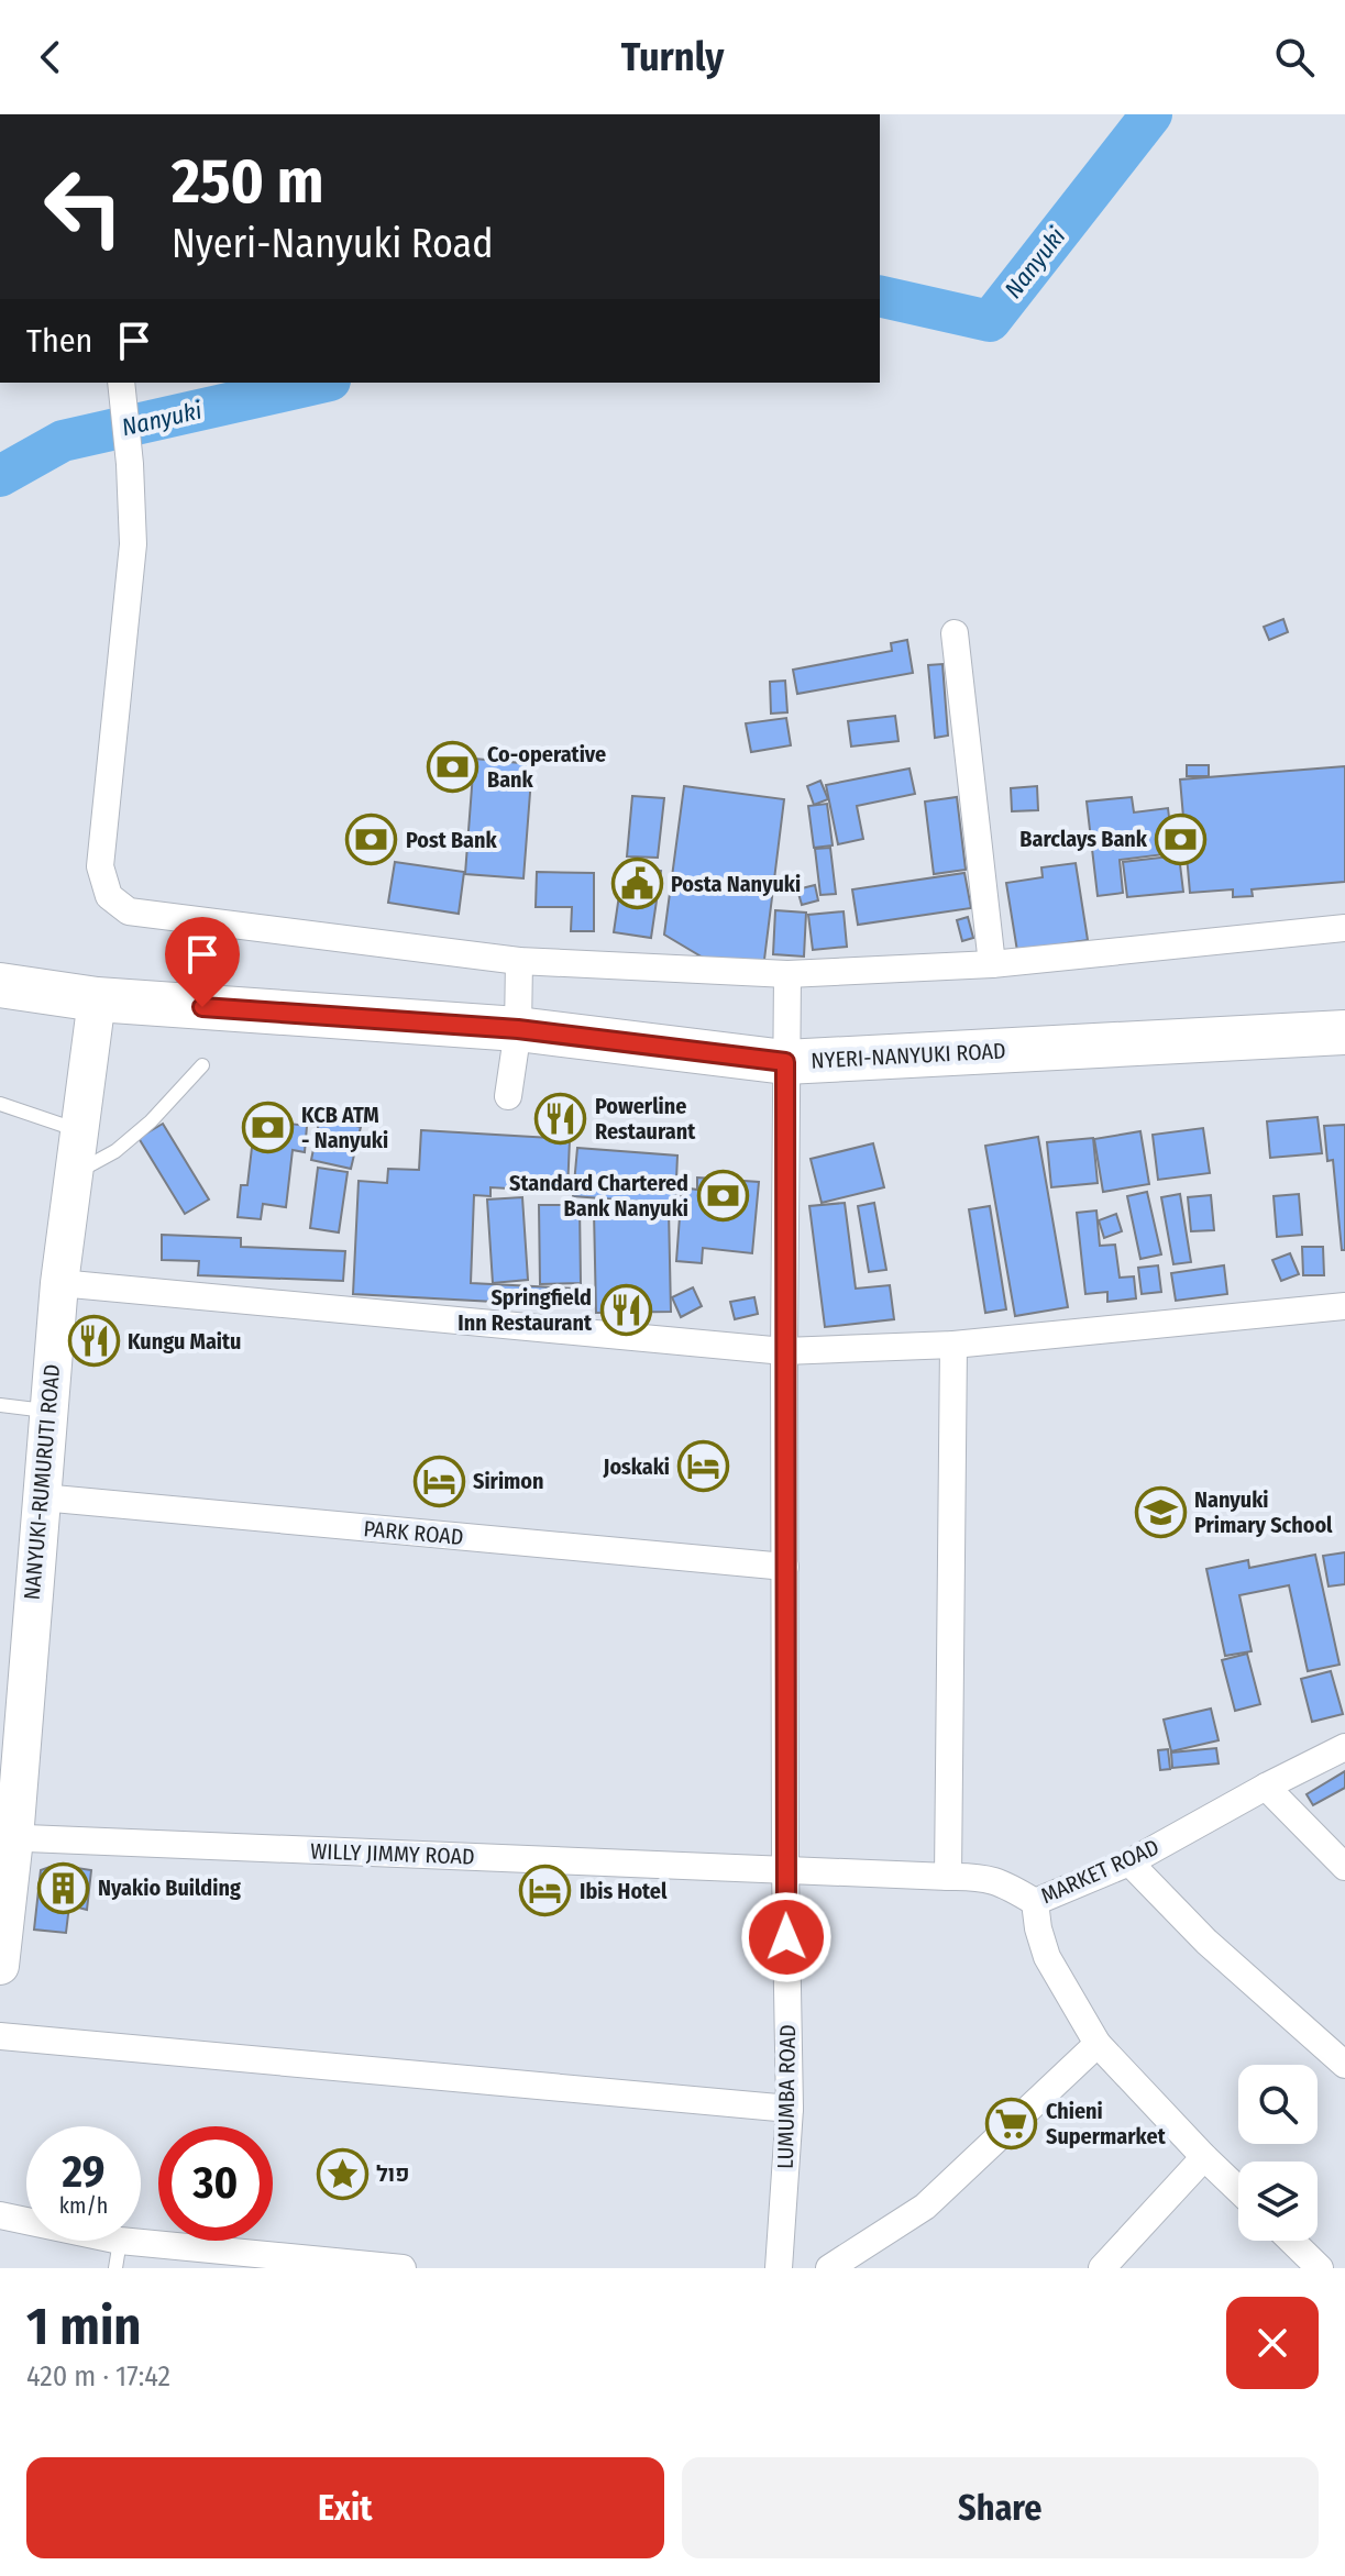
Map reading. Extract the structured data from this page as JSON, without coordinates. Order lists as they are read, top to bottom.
{
  "streets": {
    "highway": ["NYERI-NANYUKI ROAD"],
    "main road": ["NANYUKI-RUMURUTI ROAD"],
    "street": [
      "PARK ROAD",
      "WILLY JIMMY ROAD",
      "MARKET ROAD",
      "LUMUMBA ROAD"
    ]
  },
  "crossings": [
    ["NYERI-NANYUKI ROAD", "NANYUKI-RUMURUTI ROAD"],
    ["NYERI-NANYUKI ROAD", "LUMUMBA ROAD"],
    ["NANYUKI-RUMURUTI ROAD", "PARK ROAD"],
    ["NANYUKI-RUMURUTI ROAD", "WILLY JIMMY ROAD"],
    ["PARK ROAD", "LUMUMBA ROAD"],
    ["WILLY JIMMY ROAD", "MARKET ROAD"],
    ["WILLY JIMMY ROAD", "LUMUMBA ROAD"],
    ["MARKET ROAD", "LUMUMBA ROAD"]
  ],
  "water": ["Nanyuki"],
  "places": {
    "bank": [
      "Co-operative Bank",
      "Barclays Bank",
      "Post Bank",
      "KCB ATM - Nanyuki",
      "Standard Chartered Bank Nanyuki"
    ],
    "public building": ["Posta Nanyuki"],
    "restaurant": ["Powerline Restaurant", "Springfield Inn Restaurant", "Kungu Maitu"],
    "hotel": ["Joskaki", "Sirimon", "Ibis Hotel"],
    "school or university": ["Nanyuki Primary School"],
    "building": ["Nyakio Building"],
    "supermarket": ["Chieni Supermarket"],
    "place": ["פול"]
  },
  "page": {
    "header": "Turnly",
    "turn": ["250 m", "Nyeri-Nanyuki Road"],
    "then": "Then",
    "speed": "29 km/h",
    "limit": "30",
    "heading": ["1 min", "420 m · 17:42"],
    "buttons": ["Exit", "Share"]
  }
}
